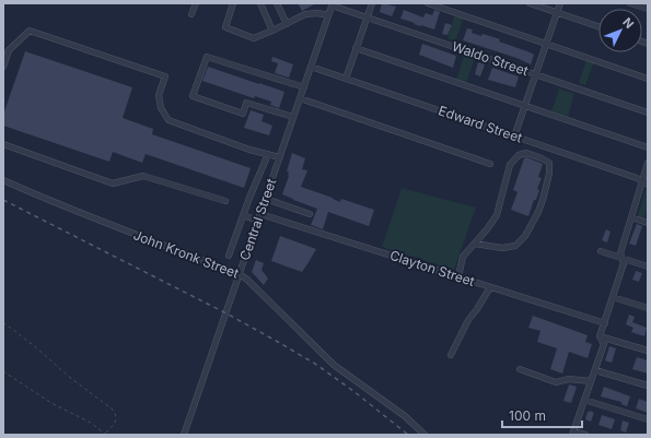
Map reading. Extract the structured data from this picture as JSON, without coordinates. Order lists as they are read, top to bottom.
{
  "streets": {
    "street": [
      "Waldo Street",
      "Edward Street",
      "Central Street",
      "John Kronk Street",
      "Clayton Street"
    ]
  },
  "crossings": [
    ["Waldo Street", "Central Street"],
    ["Edward Street", "Central Street"],
    ["Central Street", "John Kronk Street"],
    ["Central Street", "Clayton Street"]
  ],
  "scale_bar": "100 m",
  "north": "top right"
}
